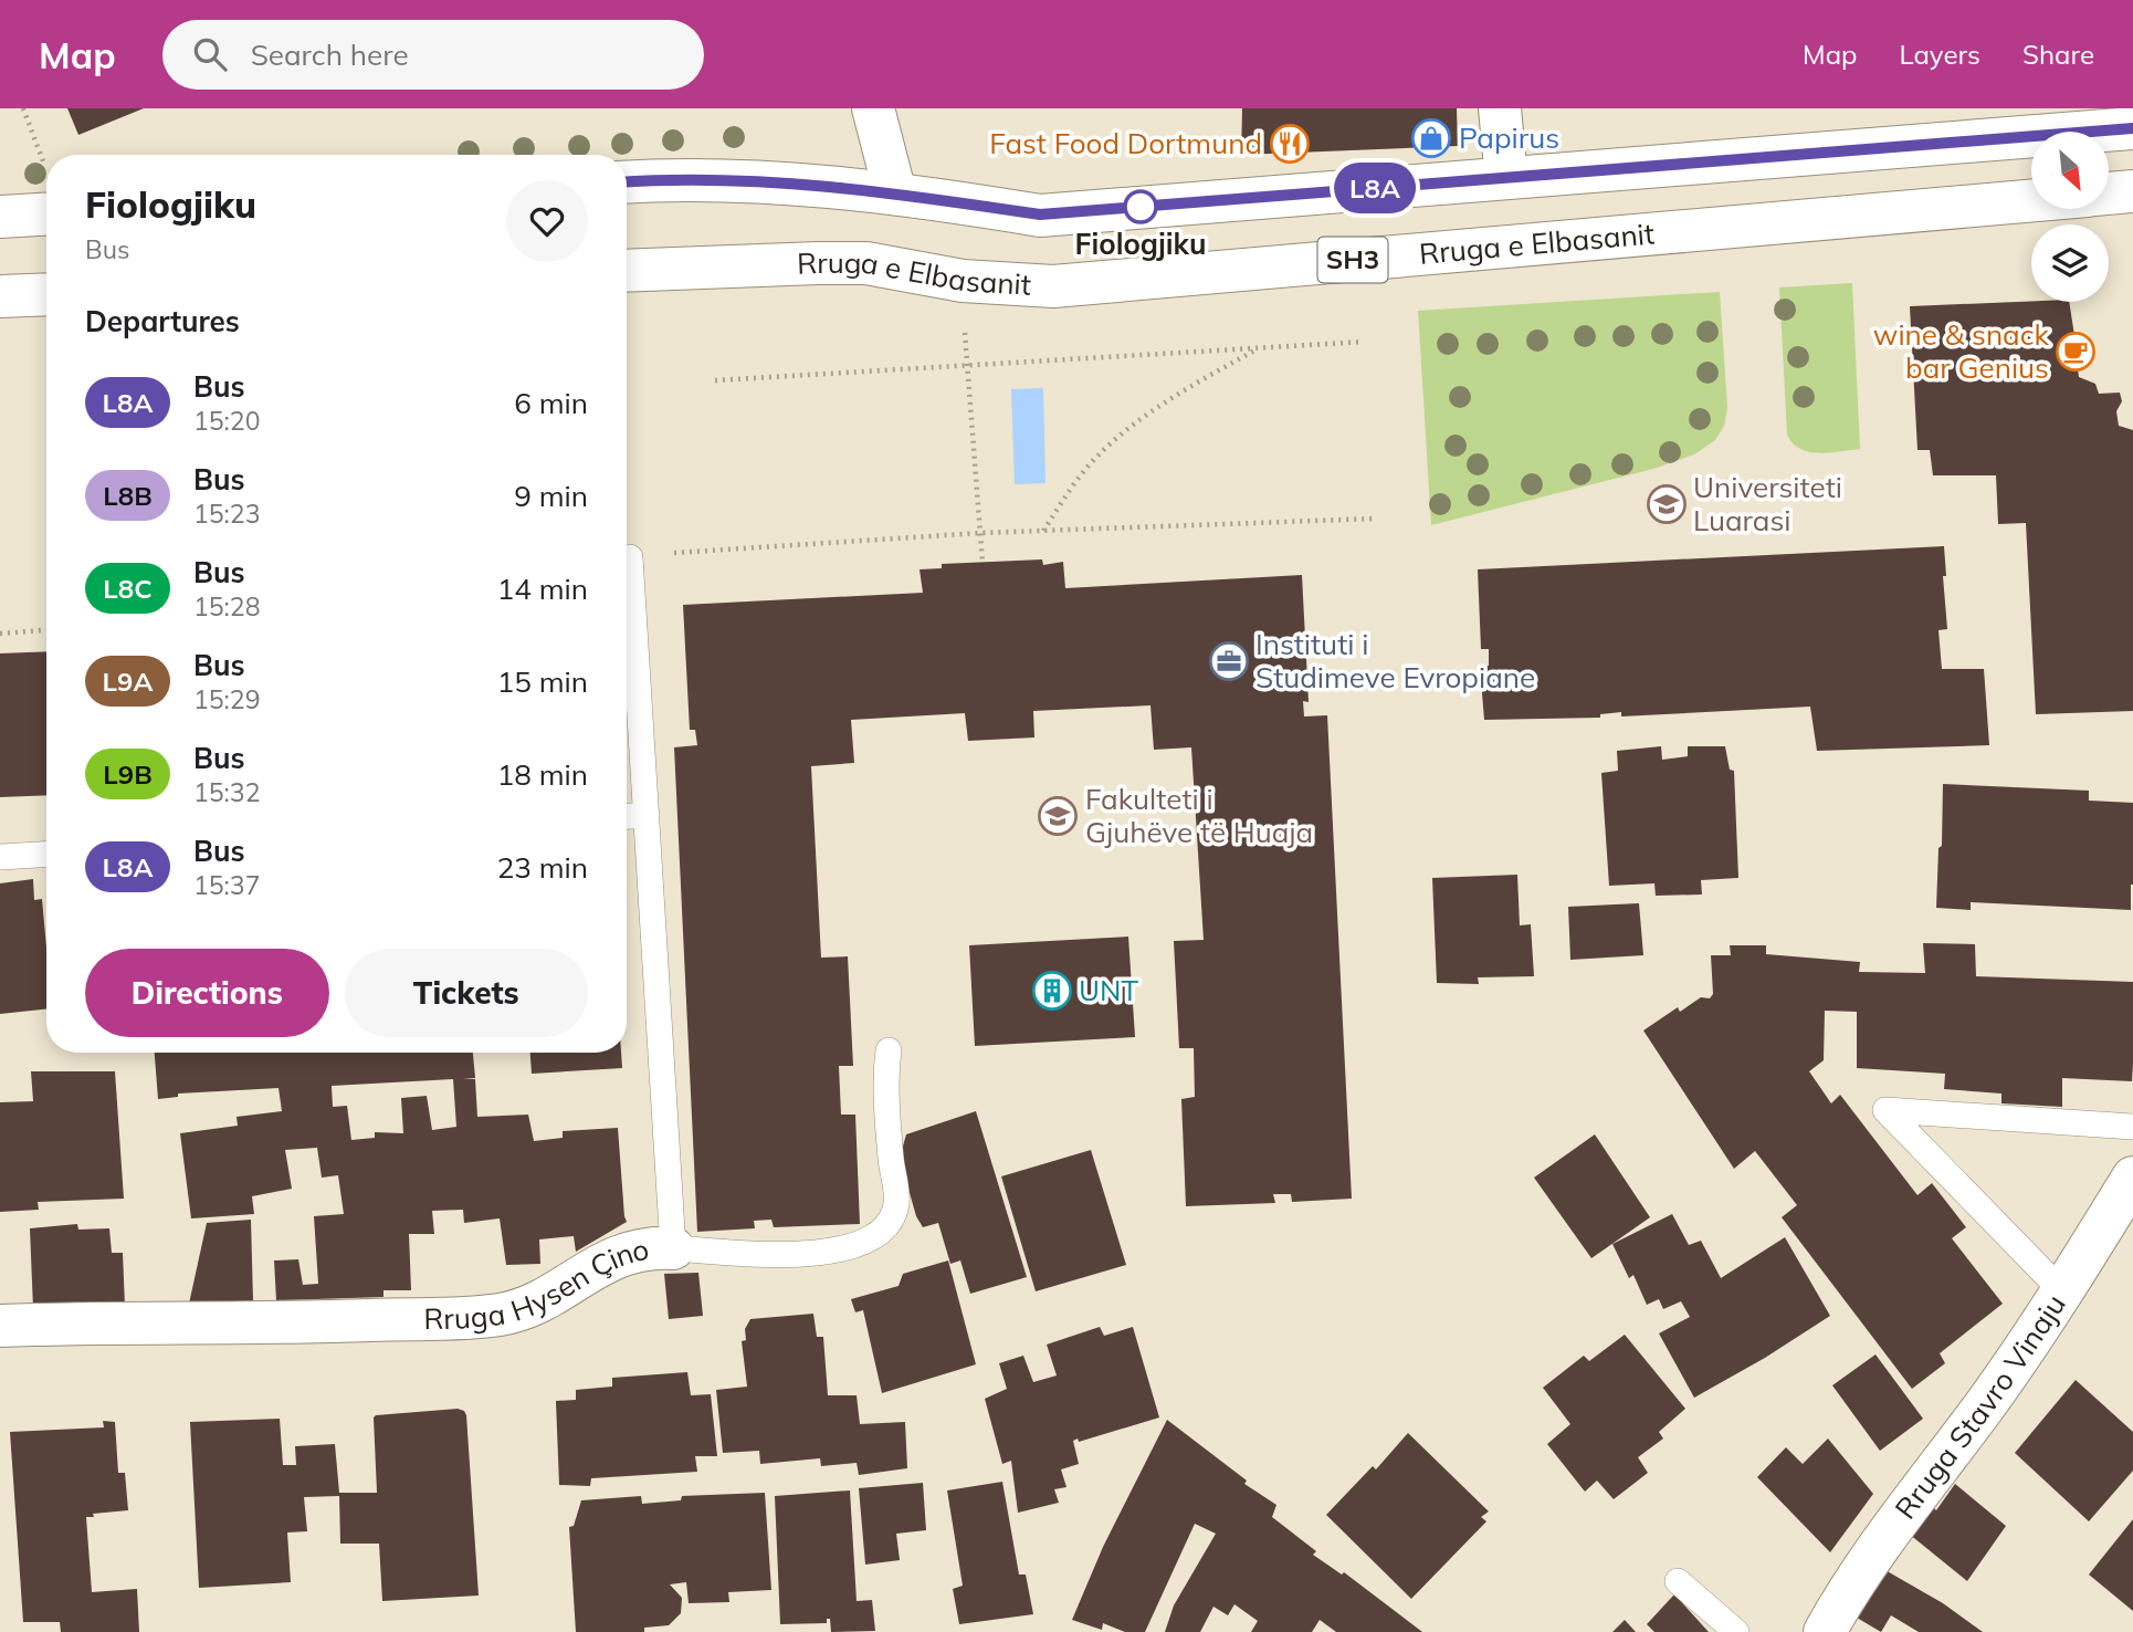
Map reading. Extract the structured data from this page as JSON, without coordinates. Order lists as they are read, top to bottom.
{
  "streets": {
    "main road": [
      "Rruga e Elbasanit",
      "SH3",
      "Rruga Hysen Çino",
      "Rruga Stavro Vinaju"
    ]
  },
  "places": {
    "shop": ["Papirus"],
    "restaurant": ["Fast Food Dortmund"],
    "other": ["Fiologjiku"],
    "cafe": ["wine & snack bar Genius"],
    "school or university": ["Universiteti Luarasi", "Fakulteti i Gjuhëve të Huaja"],
    "office": ["Instituti i Studimeve Evropiane"],
    "building": ["UNT"]
  },
  "lines": ["bus line L8A"],
  "north": "bottom right",
  "page": {
    "header": "Map",
    "search": "Search here",
    "nav": ["Map", "Layers", "Share"],
    "on_map": "L8A",
    "heading": [
      ["Fiologjiku", "Bus"],
      "Departures"
    ],
    "list": [
      {
        "mark": "L8A",
        "name": "Bus",
        "note": "15:20",
        "value": "6 min"
      },
      {
        "mark": "L8B",
        "name": "Bus",
        "note": "15:23",
        "value": "9 min"
      },
      {
        "mark": "L8C",
        "name": "Bus",
        "note": "15:28",
        "value": "14 min"
      },
      {
        "mark": "L9A",
        "name": "Bus",
        "note": "15:29",
        "value": "15 min"
      },
      {
        "mark": "L9B",
        "name": "Bus",
        "note": "15:32",
        "value": "18 min"
      },
      {
        "mark": "L8A",
        "name": "Bus",
        "note": "15:37",
        "value": "23 min"
      }
    ],
    "buttons": ["Directions", "Tickets"]
  }
}
